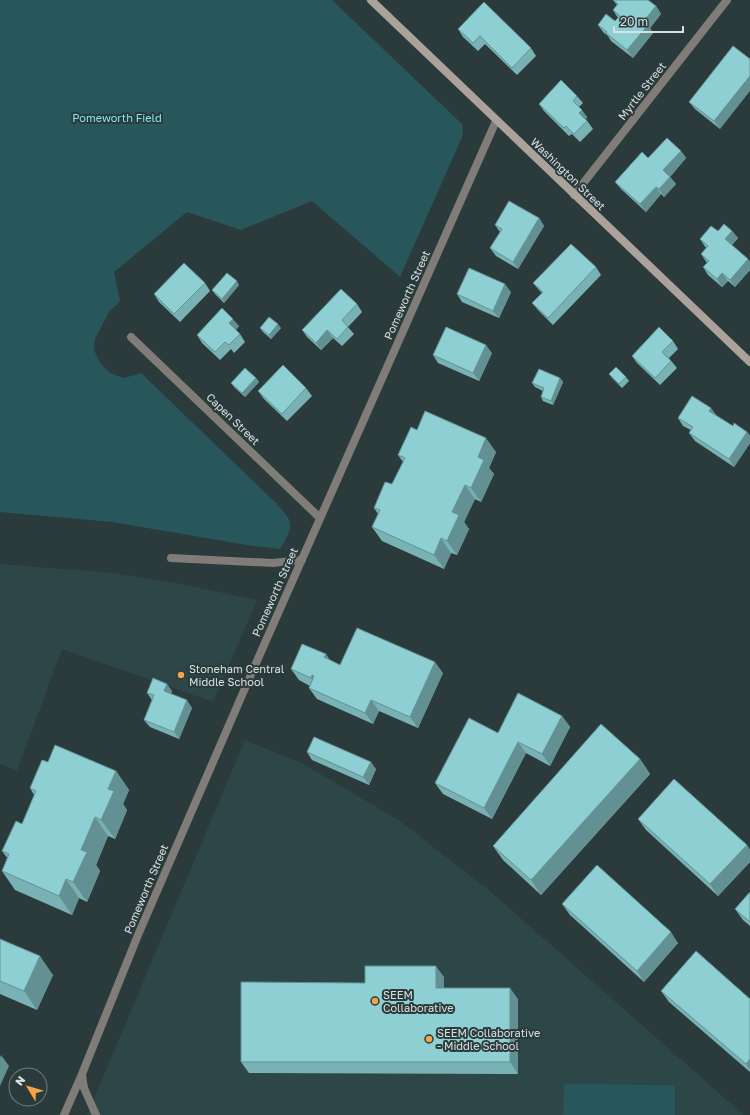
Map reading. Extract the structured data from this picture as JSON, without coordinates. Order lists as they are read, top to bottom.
{
  "streets": {
    "street": [
      "Myrtle Street",
      "Washington Street",
      "Pomeworth Street",
      "Capen Street"
    ]
  },
  "crossings": [
    ["Myrtle Street", "Washington Street"],
    ["Washington Street", "Pomeworth Street"],
    ["Pomeworth Street", "Capen Street"]
  ],
  "parks": ["Pomeworth Field"],
  "places": ["Stoneham Central Middle School", "SEEM Collaborative", "SEEM Collaborative - Middle School"],
  "scale_bar": "20 m",
  "north": "top left"
}
